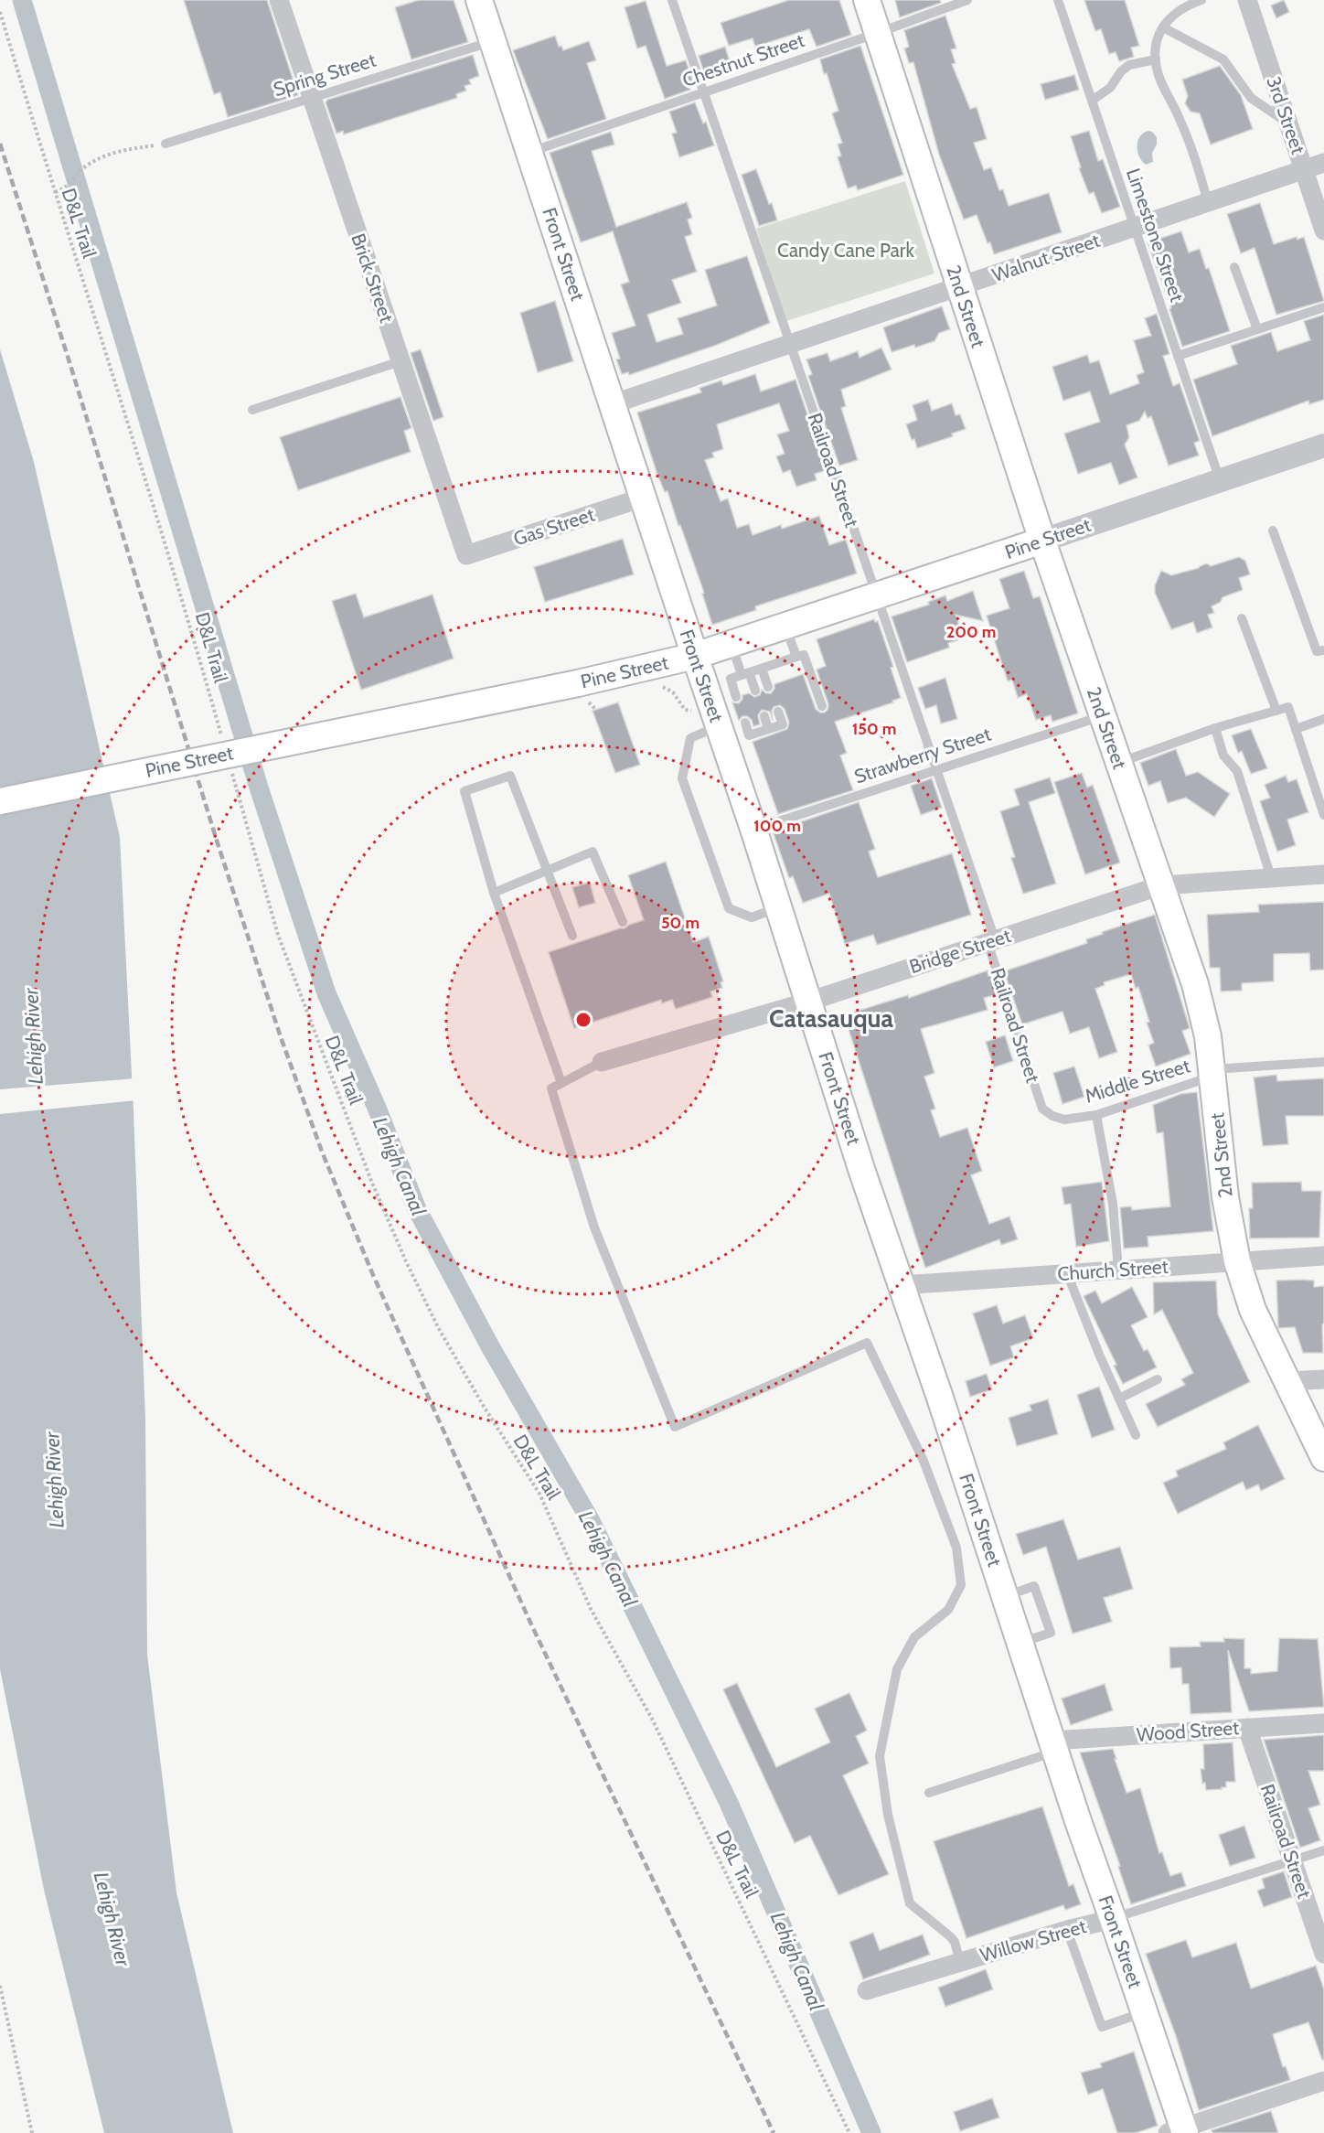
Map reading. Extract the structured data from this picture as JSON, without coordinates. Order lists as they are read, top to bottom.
{
  "streets": {
    "main road": ["Front Street", "2nd Street", "Pine Street"],
    "street": [
      "3rd Street",
      "Walnut Street",
      "Brick Street",
      "Railroad Street",
      "Gas Street",
      "Bridge Street",
      "Church Street",
      "Wood Street",
      "Willow Street"
    ],
    "lane": [
      "Chestnut Street",
      "Spring Street",
      "Limestone Street",
      "Strawberry Street",
      "Middle Street"
    ],
    "path": ["D&L Trail"]
  },
  "crossings": [
    ["Chestnut Street", "Front Street"],
    ["Chestnut Street", "2nd Street"],
    ["Chestnut Street", "Railroad Street"],
    ["Spring Street", "Front Street"],
    ["Spring Street", "Brick Street"],
    ["3rd Street", "Walnut Street"],
    ["Limestone Street", "Walnut Street"],
    ["Limestone Street", "Pine Street"],
    ["Front Street", "Walnut Street"],
    ["Front Street", "Gas Street"],
    ["Front Street", "Pine Street"],
    ["Front Street", "Strawberry Street"],
    ["Front Street", "Bridge Street"],
    ["Front Street", "Church Street"],
    ["Front Street", "Wood Street"],
    ["Front Street", "Willow Street"],
    ["Walnut Street", "2nd Street"],
    ["Walnut Street", "Railroad Street"],
    ["Brick Street", "Gas Street"],
    ["2nd Street", "Pine Street"],
    ["2nd Street", "Strawberry Street"],
    ["2nd Street", "Bridge Street"],
    ["2nd Street", "Middle Street"],
    ["2nd Street", "Church Street"],
    ["Railroad Street", "Pine Street"],
    ["Railroad Street", "Strawberry Street"],
    ["Railroad Street", "Bridge Street"],
    ["Railroad Street", "Middle Street"],
    ["Railroad Street", "Wood Street"],
    ["Railroad Street", "Willow Street"]
  ],
  "districts": ["Catasauqua"],
  "water": ["Lehigh River", "Lehigh Canal"],
  "parks": ["Candy Cane Park"],
  "rings": [
    "200 m",
    "150 m",
    "100 m",
    "50 m"
  ]
}
